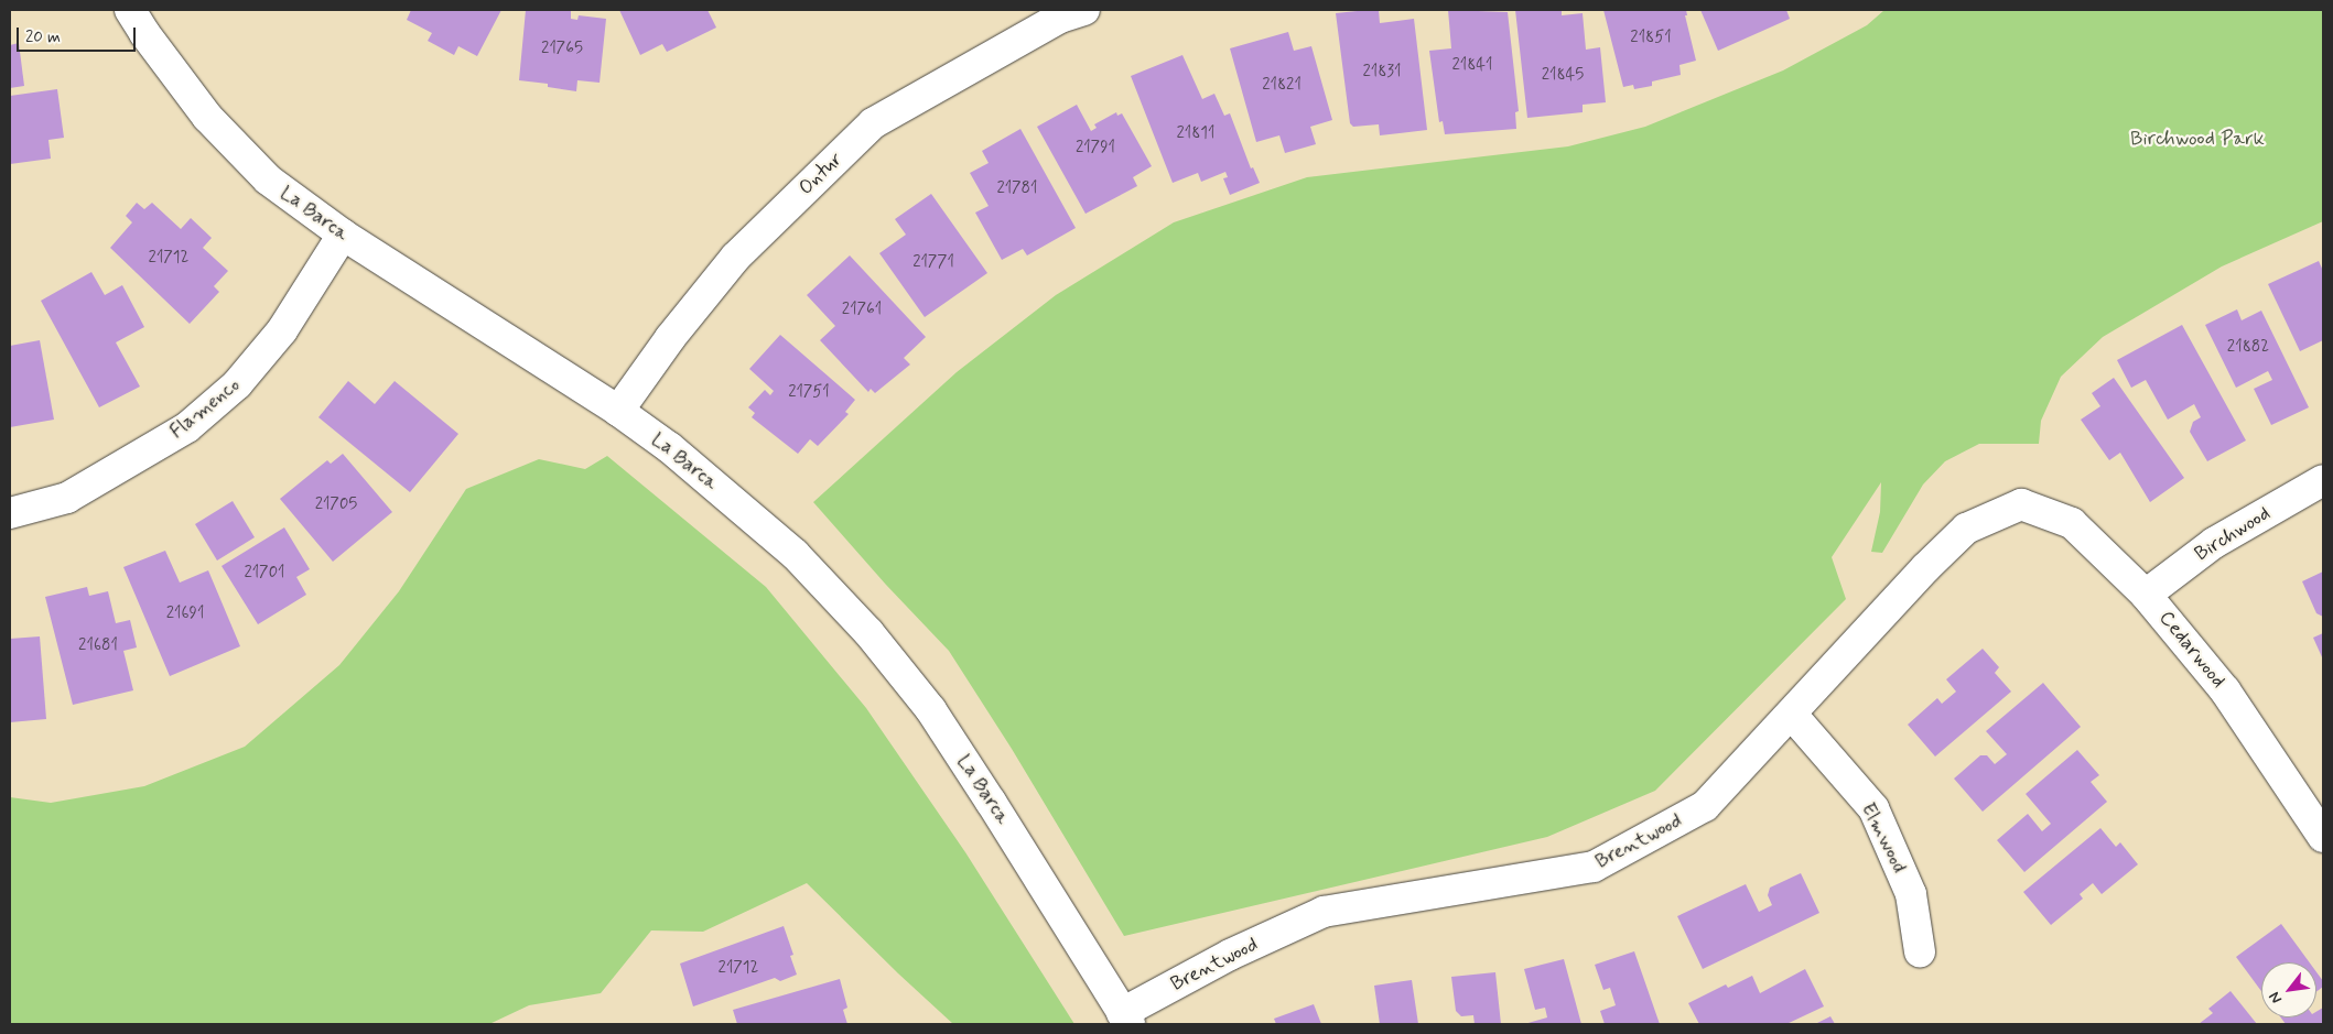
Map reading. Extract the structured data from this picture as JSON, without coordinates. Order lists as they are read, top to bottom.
{
  "streets": {
    "street": [
      "Ontur",
      "La Barca",
      "Flamenco",
      "Birchwood",
      "Cedarwood",
      "Elmwood",
      "Brentwood"
    ]
  },
  "crossings": [
    ["Ontur", "La Barca"],
    ["La Barca", "Flamenco"],
    ["La Barca", "Brentwood"],
    ["Birchwood", "Cedarwood"],
    ["Cedarwood", "Brentwood"],
    ["Elmwood", "Brentwood"]
  ],
  "parks": ["Birchwood Park"],
  "house_numbers": [
    "21851",
    "21765",
    "21841",
    "21831",
    "21845",
    "21821",
    "21811",
    "21791",
    "21781",
    "21712",
    "21771",
    "21761",
    "21882",
    "21751",
    "21705",
    "21701",
    "21691",
    "21681",
    "21712"
  ],
  "scale_bar": "20 m",
  "north": "bottom left"
}
